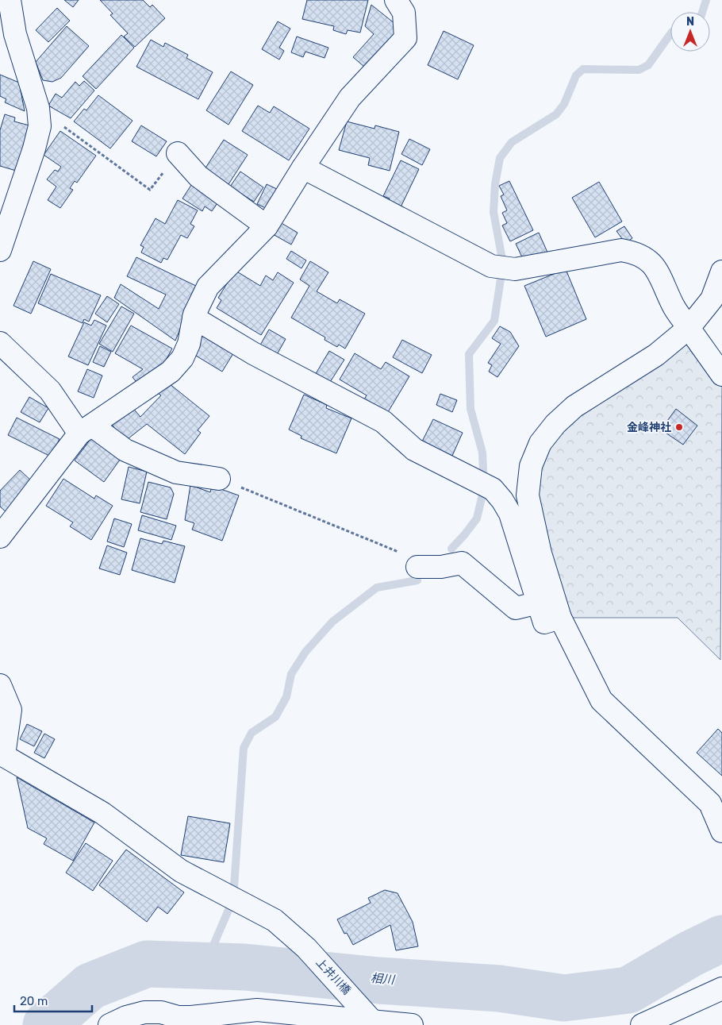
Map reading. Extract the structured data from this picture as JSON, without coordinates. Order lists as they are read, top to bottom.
{
  "streets": {
    "street": ["上井川橋"]
  },
  "water": ["相川"],
  "places": ["金峰神社"],
  "scale_bar": "20 m",
  "north": "top"
}
